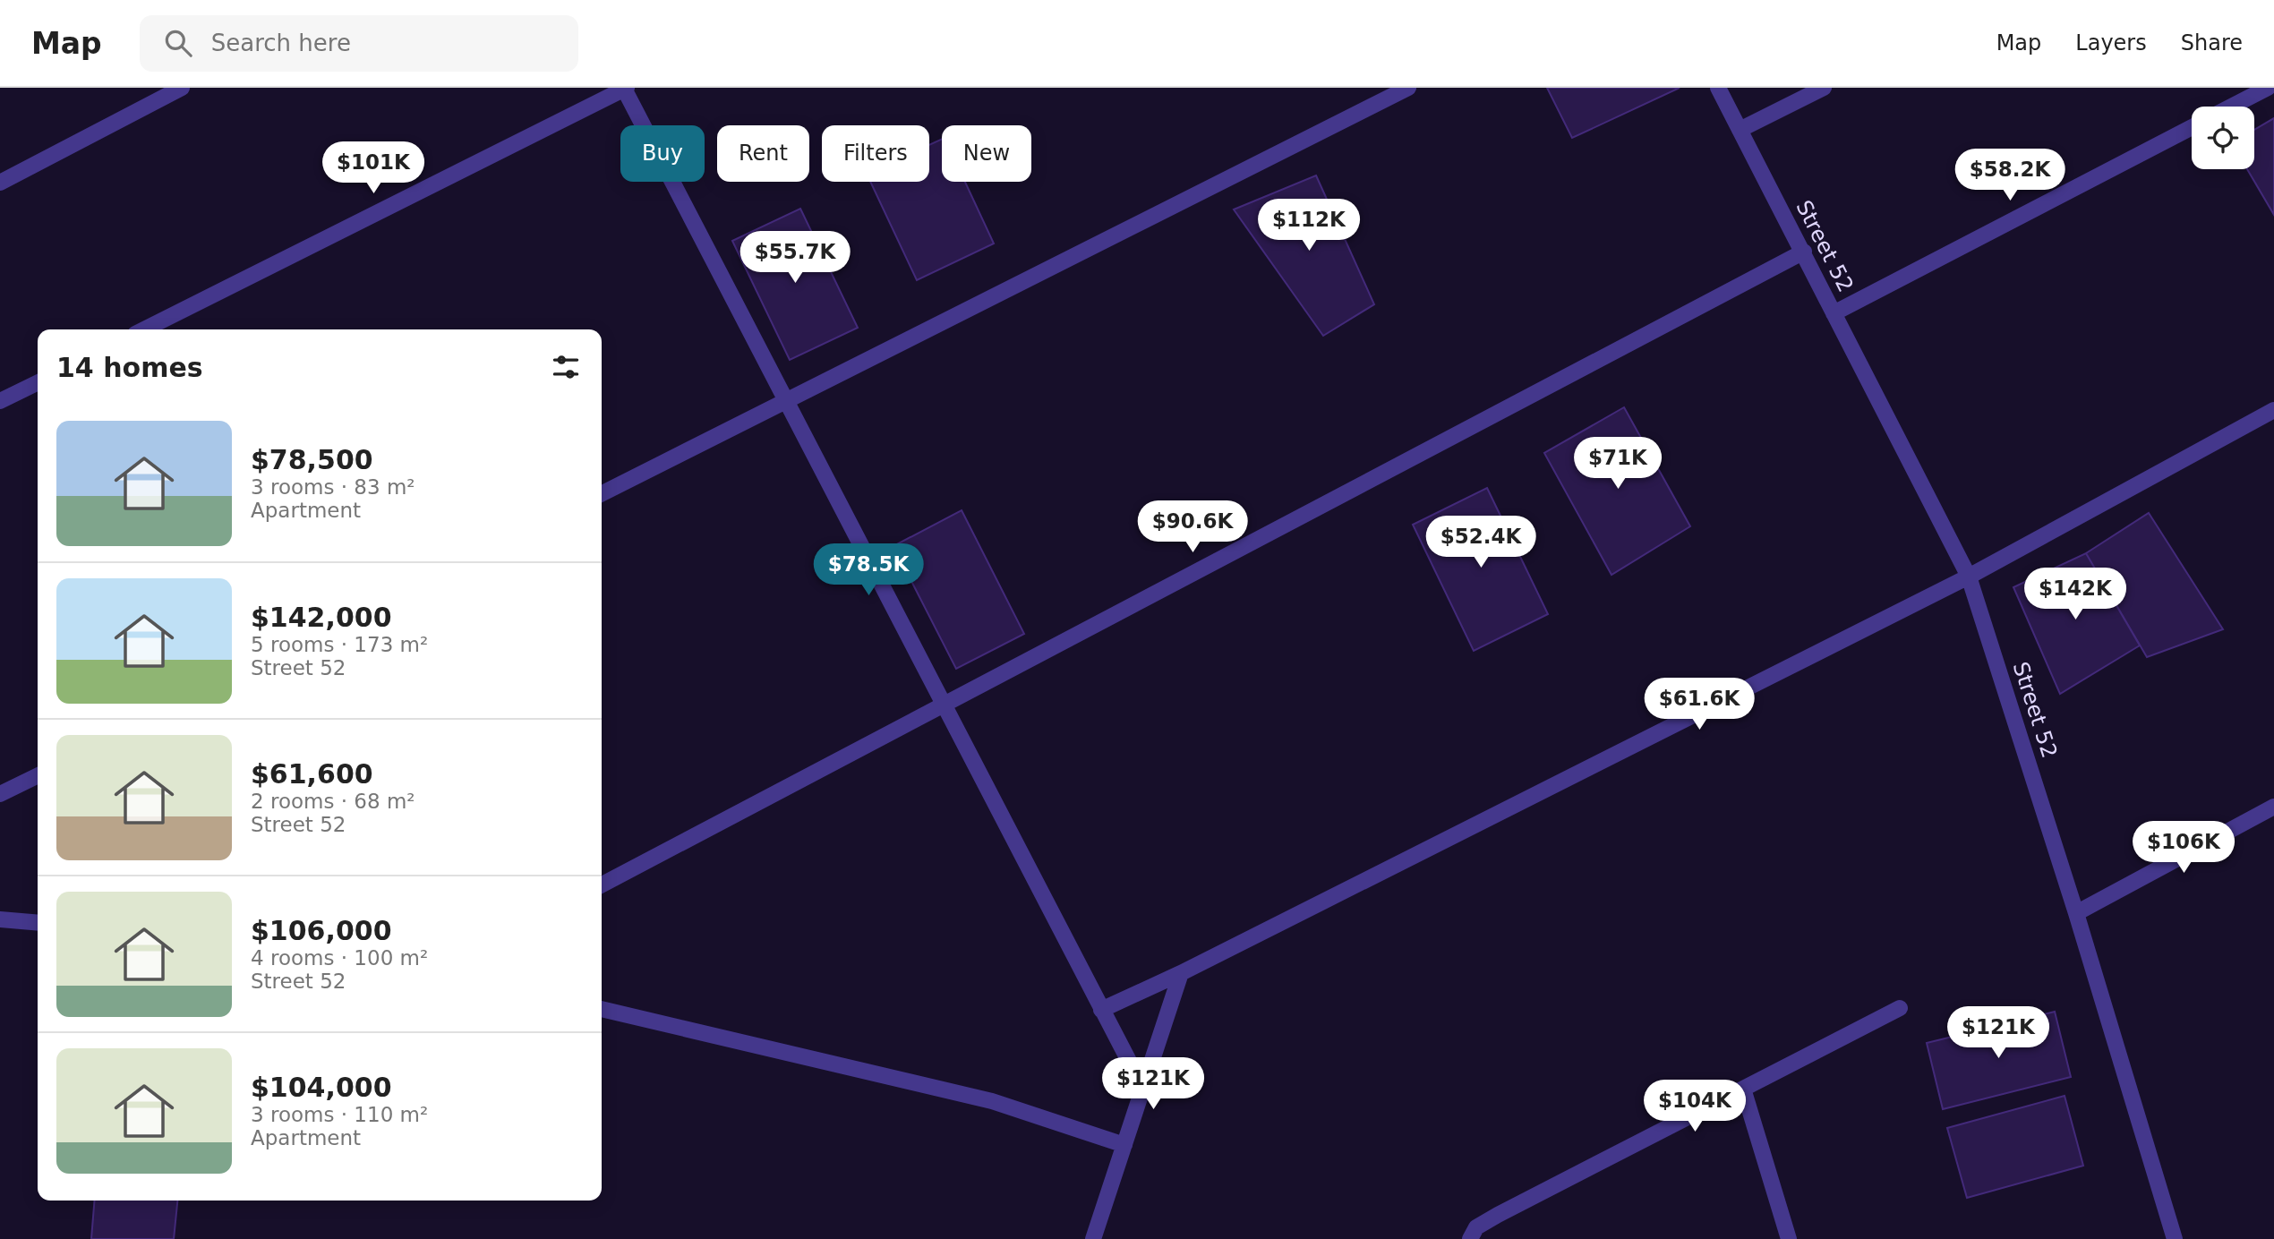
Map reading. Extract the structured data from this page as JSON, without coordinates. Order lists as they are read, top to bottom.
{
  "streets": {
    "street": ["Street 52"]
  },
  "page": {
    "header": "Map",
    "search": "Search here",
    "nav": ["Map", "Layers", "Share"],
    "chip": [
      "Buy",
      "Rent",
      "Filters",
      "New"
    ],
    "price": [
      "$101K",
      "$58.2K",
      "$112K",
      "$55.7K",
      "$71K",
      "$90.6K",
      "$52.4K",
      "$78.5K",
      "$142K",
      "$61.6K",
      "$106K",
      "$121K",
      "$121K",
      "$104K"
    ],
    "heading": "14 homes",
    "list": [
      {
        "name": "$78,500",
        "note": "3 rooms · 83 m² · Apartment"
      },
      {
        "name": "$142,000",
        "note": "5 rooms · 173 m² · Street 52"
      },
      {
        "name": "$61,600",
        "note": "2 rooms · 68 m² · Street 52"
      },
      {
        "name": "$106,000",
        "note": "4 rooms · 100 m² · Street 52"
      },
      {
        "name": "$104,000",
        "note": "3 rooms · 110 m² · Apartment"
      }
    ]
  }
}
